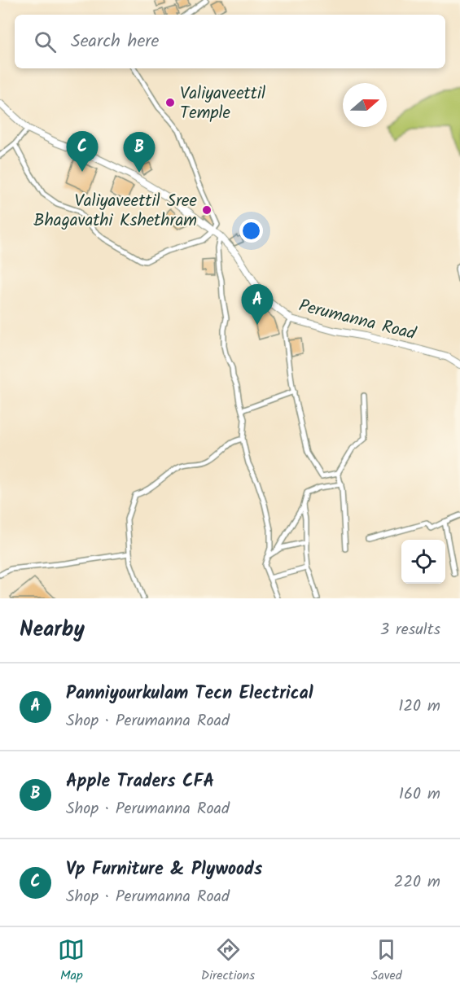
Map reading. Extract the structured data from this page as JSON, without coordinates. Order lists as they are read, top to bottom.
{
  "streets": {
    "main road": ["Perumanna Road"]
  },
  "places": ["Valiyaveettil Temple", "Valiyaveettil Sree Bhagavathi Kshethram"],
  "north": "right",
  "page": {
    "search": "Search here",
    "pins": ["C", "B", "A"],
    "heading": ["Nearby", "3 results"],
    "list": [
      {
        "mark": "A",
        "name": "Panniyourkulam Tecn Electrical",
        "note": "Shop · Perumanna Road",
        "value": "120 m"
      },
      {
        "mark": "B",
        "name": "Apple Traders CFA",
        "note": "Shop · Perumanna Road",
        "value": "160 m"
      },
      {
        "mark": "C",
        "name": "Vp Furniture & Plywoods",
        "note": "Shop · Perumanna Road",
        "value": "220 m"
      }
    ],
    "nav": ["Map", "Directions", "Saved"]
  }
}
